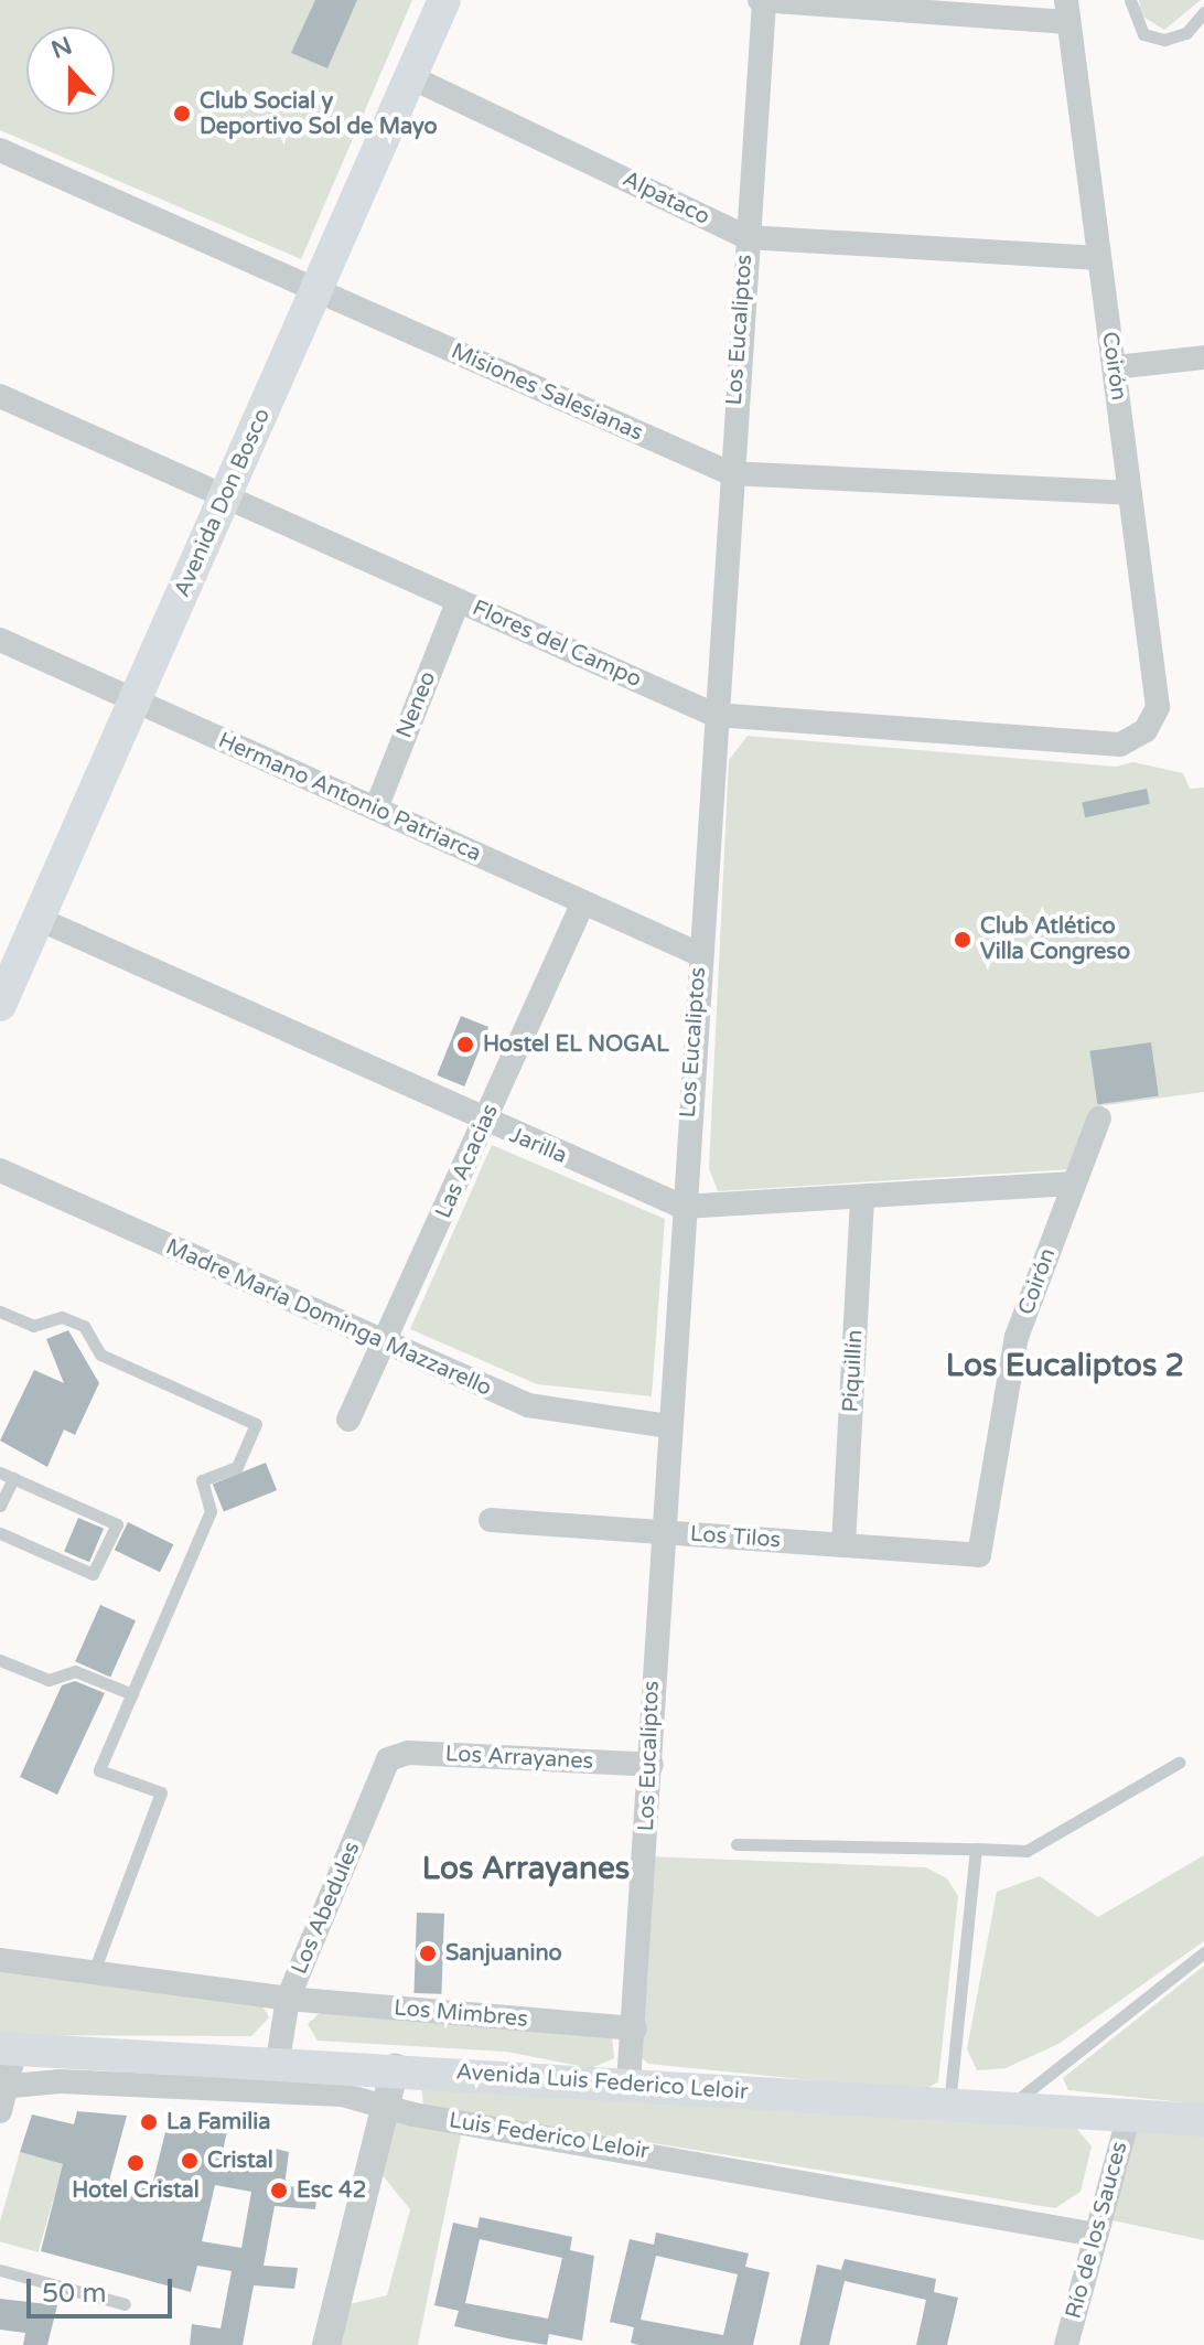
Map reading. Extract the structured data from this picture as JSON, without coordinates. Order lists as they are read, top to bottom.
{
  "streets": {
    "main road": ["Avenida Don Bosco", "Avenida Luis Federico Leloir"],
    "street": [
      "Alpataco",
      "Los Eucaliptos",
      "Coirón",
      "Misiones Salesianas",
      "Flores del Campo",
      "Neneo",
      "Hermano Antonio Patriarca",
      "Jarilla",
      "Las Acacias",
      "Madre María Dominga Mazzarello",
      "Piquillín",
      "Los Tilos",
      "Los Arrayanes",
      "Los Abedules",
      "Los Mimbres",
      "Luis Federico Leloir",
      "Río de los Sauces"
    ]
  },
  "crossings": [
    ["Alpataco", "Los Eucaliptos"],
    ["Alpataco", "Coirón"],
    ["Alpataco", "Avenida Don Bosco"],
    ["Los Eucaliptos", "Misiones Salesianas"],
    ["Los Eucaliptos", "Flores del Campo"],
    ["Los Eucaliptos", "Hermano Antonio Patriarca"],
    ["Los Eucaliptos", "Jarilla"],
    ["Los Eucaliptos", "Madre María Dominga Mazzarello"],
    ["Los Eucaliptos", "Los Tilos"],
    ["Los Eucaliptos", "Los Arrayanes"],
    ["Los Eucaliptos", "Los Mimbres"],
    ["Los Eucaliptos", "Avenida Luis Federico Leloir"],
    ["Coirón", "Misiones Salesianas"],
    ["Coirón", "Flores del Campo"],
    ["Coirón", "Jarilla"],
    ["Coirón", "Los Tilos"],
    ["Misiones Salesianas", "Avenida Don Bosco"],
    ["Avenida Don Bosco", "Flores del Campo"],
    ["Avenida Don Bosco", "Hermano Antonio Patriarca"],
    ["Avenida Don Bosco", "Jarilla"],
    ["Flores del Campo", "Neneo"],
    ["Neneo", "Hermano Antonio Patriarca"],
    ["Hermano Antonio Patriarca", "Las Acacias"],
    ["Jarilla", "Las Acacias"],
    ["Jarilla", "Piquillín"],
    ["Las Acacias", "Madre María Dominga Mazzarello"],
    ["Piquillín", "Los Tilos"],
    ["Los Arrayanes", "Los Abedules"],
    ["Los Abedules", "Los Mimbres"],
    ["Los Abedules", "Avenida Luis Federico Leloir"],
    ["Avenida Luis Federico Leloir", "Río de los Sauces"],
    ["Luis Federico Leloir", "Río de los Sauces"]
  ],
  "districts": ["Los Eucaliptos 2", "Los Arrayanes"],
  "places": [
    "Club Social y Deportivo Sol de Mayo",
    "Club Atlético Villa Congreso",
    "Hostel EL NOGAL",
    "Sanjuanino",
    "La Familia",
    "Cristal",
    "Hotel Cristal",
    "Esc 42"
  ],
  "scale_bar": "50 m",
  "north": "top"
}
